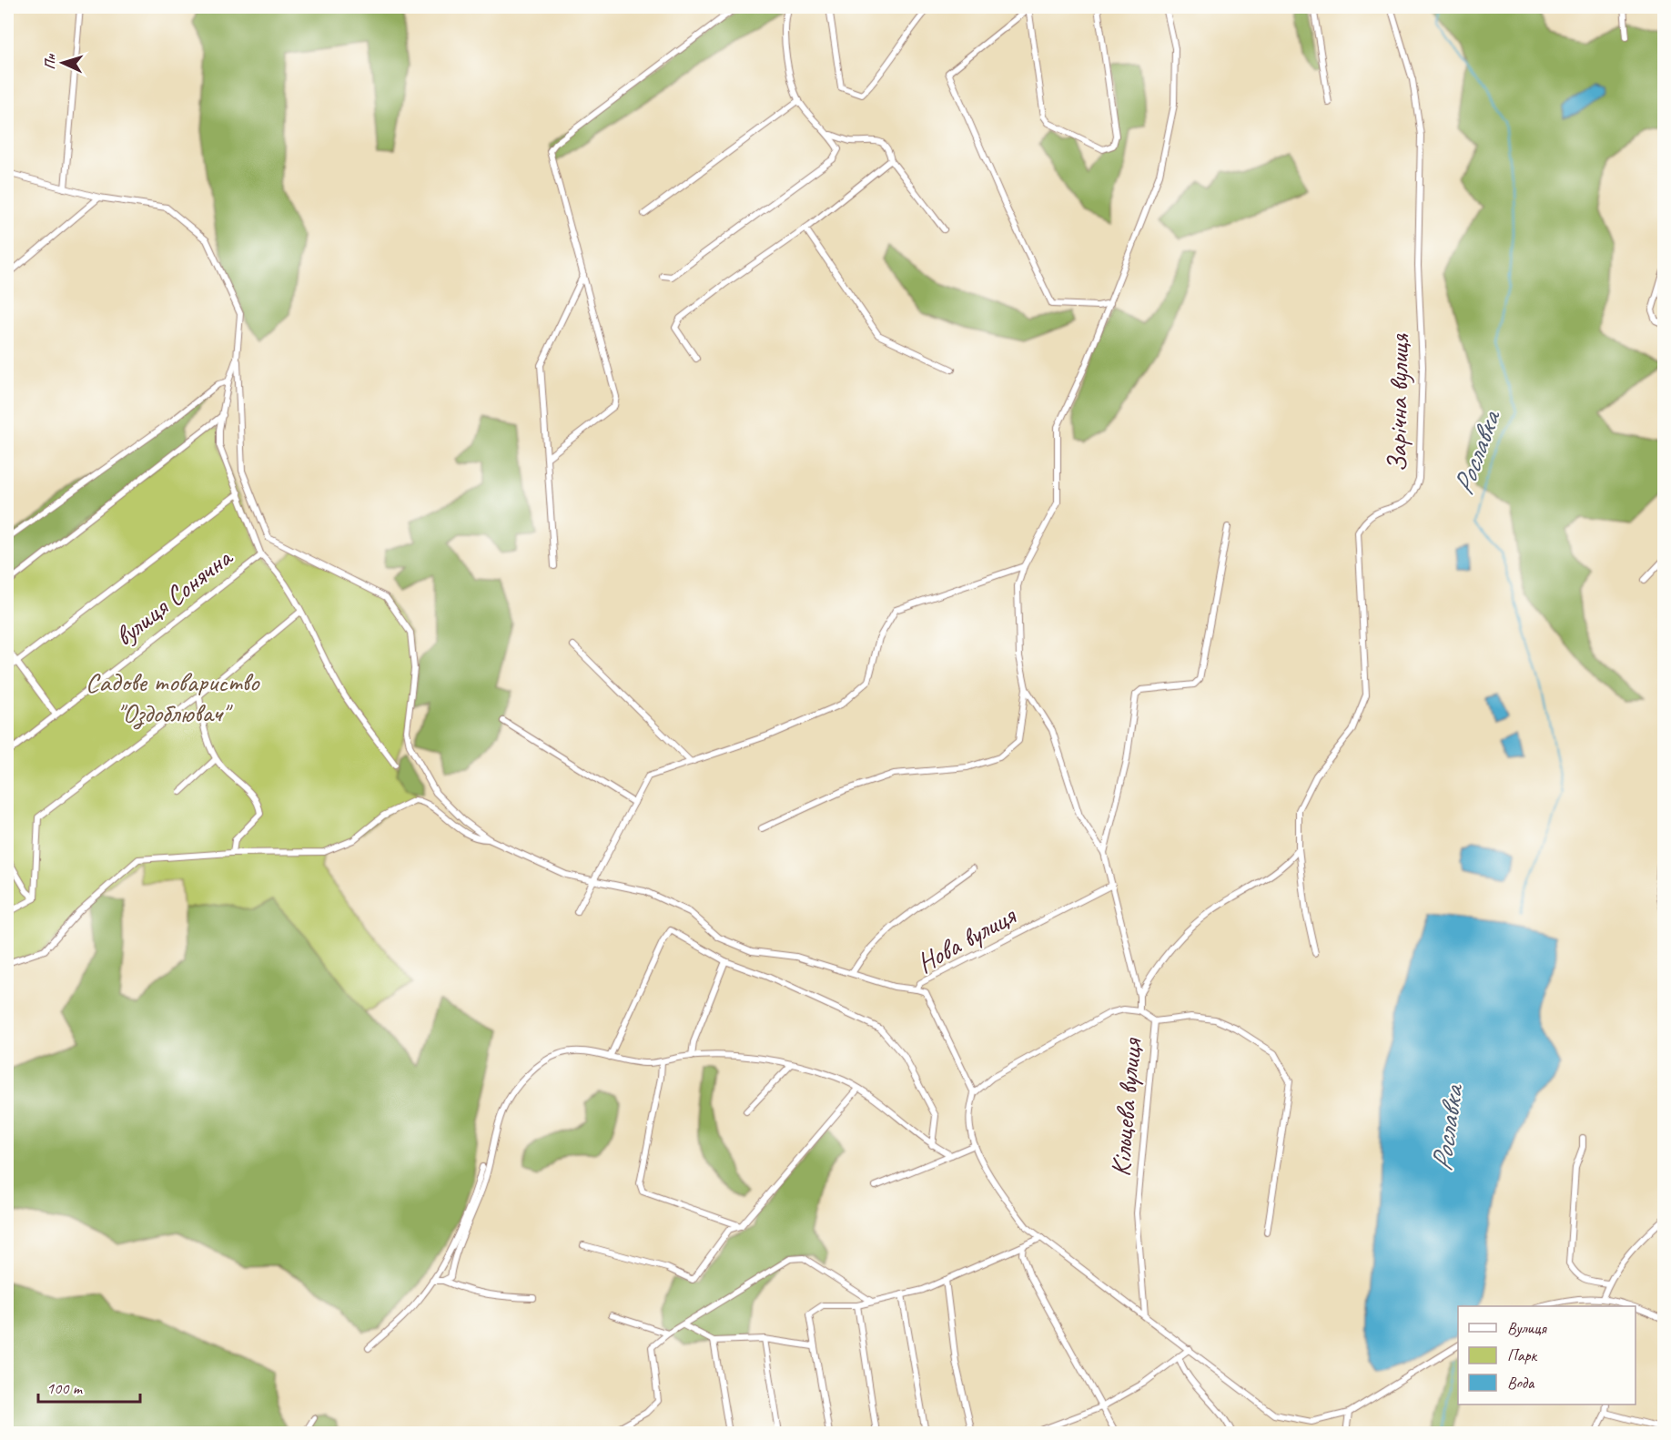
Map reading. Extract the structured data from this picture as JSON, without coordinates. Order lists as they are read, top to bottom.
{
  "streets": {
    "street": [
      "Зарічна вулиця",
      "вулиця Сонячна",
      "Нова вулиця",
      "Кільцева вулиця"
    ]
  },
  "water": ["Рославка"],
  "parks": ["Садове товариство \"Оздоблювач\""],
  "legend": ["Вулиця", "Парк", "Вода"],
  "scale_bar": "100 m",
  "north": "left"
}
